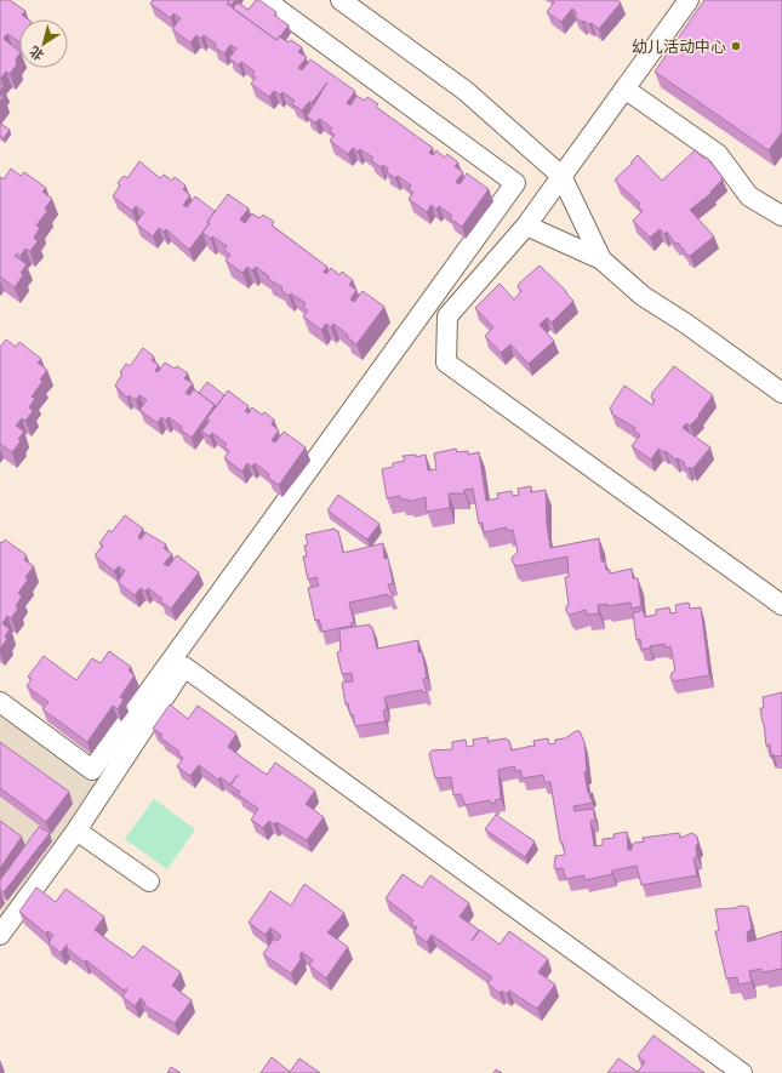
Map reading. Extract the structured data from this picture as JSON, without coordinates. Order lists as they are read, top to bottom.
{
  "places": ["幼儿活动中心"],
  "north": "bottom left"
}
